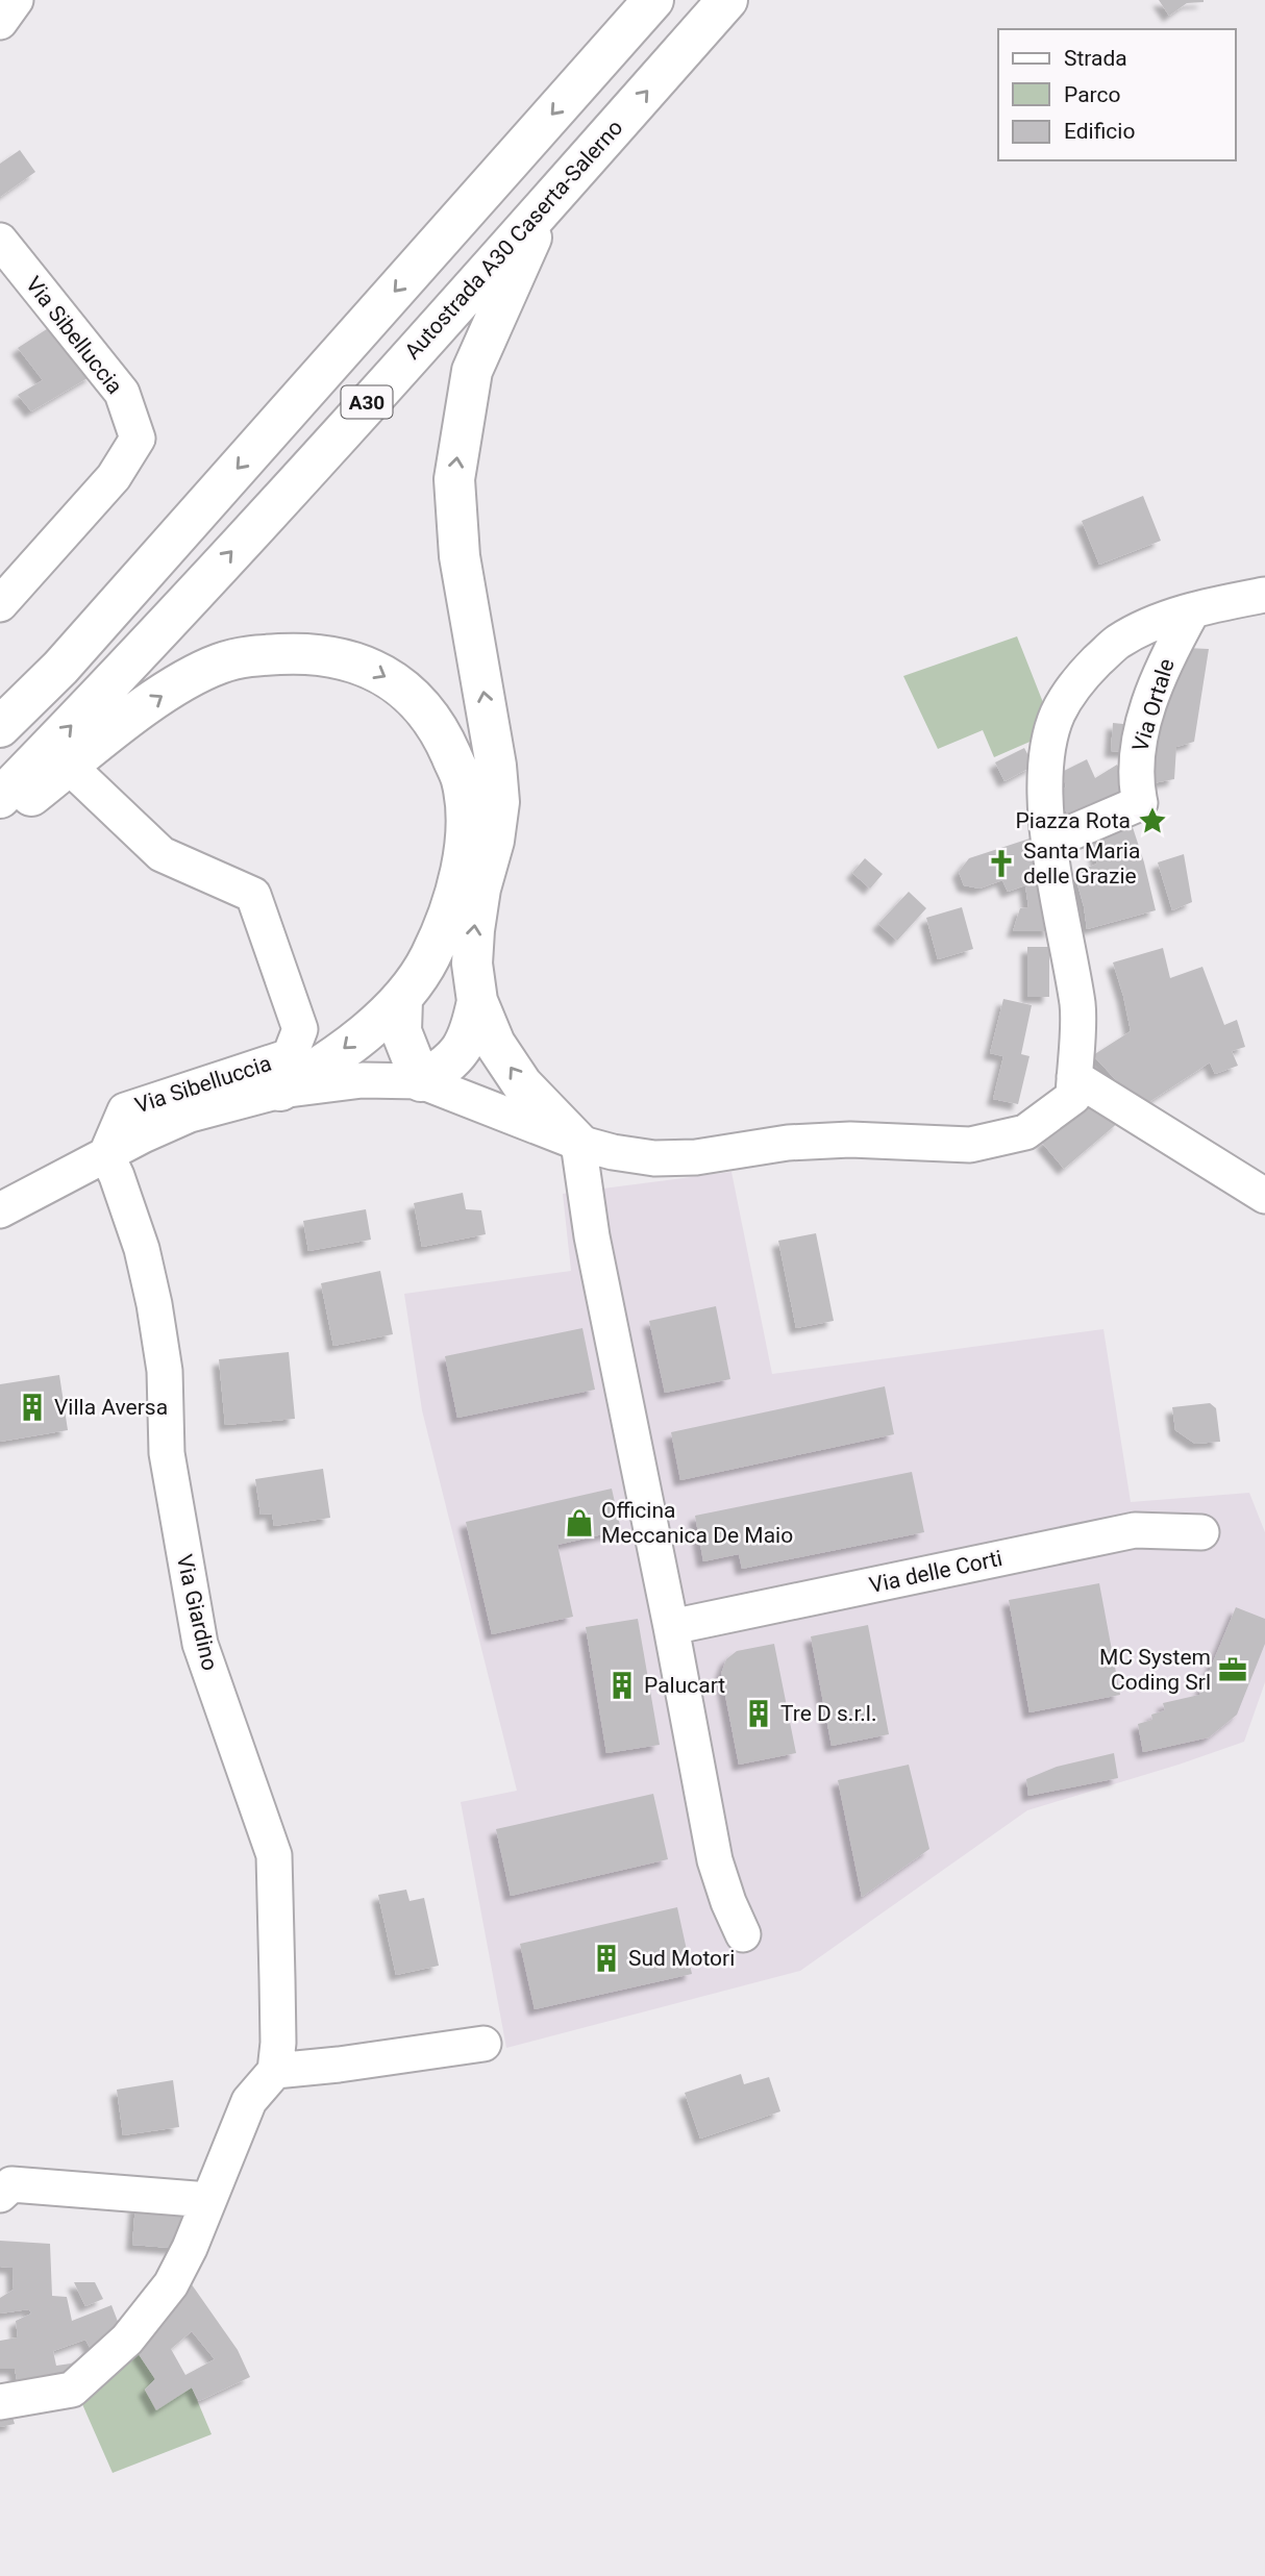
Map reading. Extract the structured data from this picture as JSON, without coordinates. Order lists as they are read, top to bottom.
{
  "streets": {
    "highway": ["Autostrada A30 Caserta-Salerno", "A30"],
    "street": [
      "Via Sibelluccia",
      "Via Ortale",
      "Via delle Corti",
      "Via Giardino"
    ]
  },
  "crossings": [
    ["Via Sibelluccia", "Via Giardino"]
  ],
  "places": {
    "place": ["Piazza Rota"],
    "church": ["Santa Maria delle Grazie"],
    "building": [
      "Villa Aversa",
      "Palucart",
      "Tre D s.r.l.",
      "Sud Motori"
    ],
    "shop": ["Officina Meccanica De Maio"],
    "office": ["MC System Coding Srl"]
  },
  "legend": ["Strada", "Parco", "Edificio"]
}
